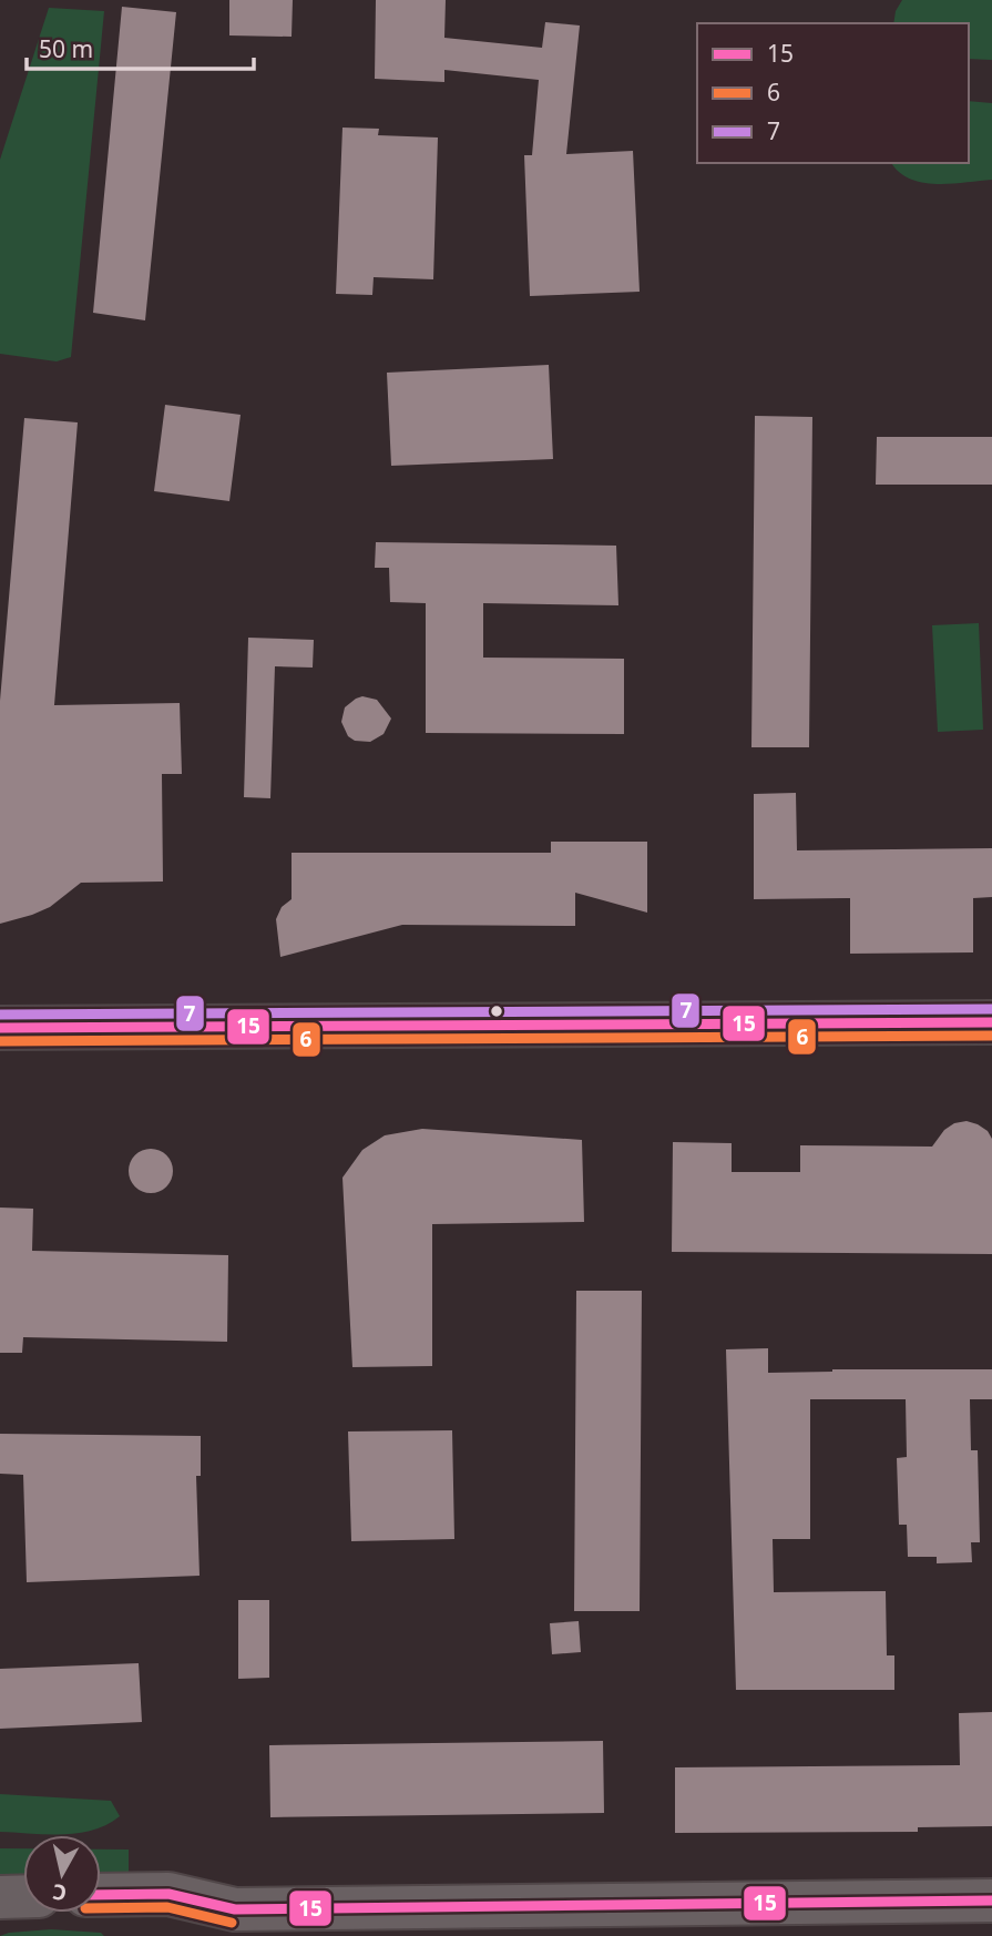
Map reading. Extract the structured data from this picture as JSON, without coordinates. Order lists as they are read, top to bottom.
{
  "lines": ["transit line 7", "transit line 15", "transit line 6"],
  "legend": ["15", "6", "7"],
  "scale_bar": "50 m",
  "north": "bottom"
}
